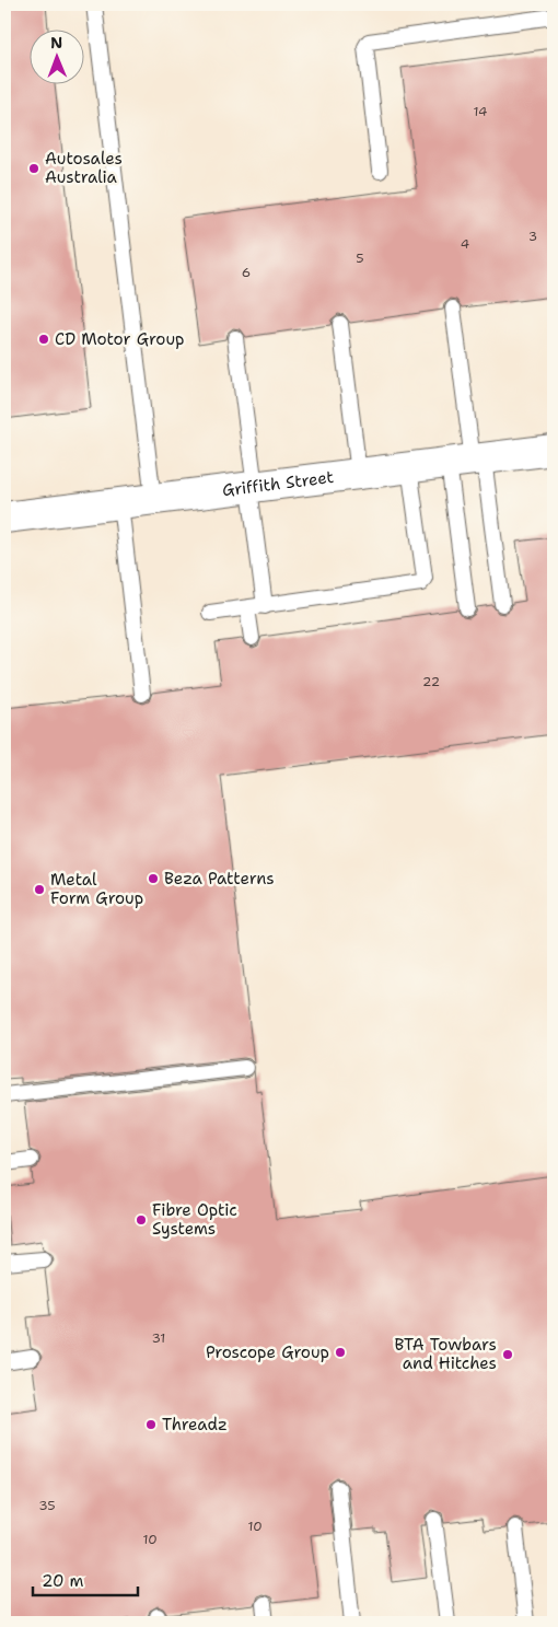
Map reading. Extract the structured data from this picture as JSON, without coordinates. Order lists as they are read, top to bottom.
{
  "streets": {
    "street": ["Griffith Street"]
  },
  "places": [
    "Autosales Australia",
    "CD Motor Group",
    "Beza Patterns",
    "Metal Form Group",
    "Fibre Optic Systems",
    "Proscope Group",
    "BTA Towbars and Hitches",
    "Threadz"
  ],
  "house_numbers": [
    "14",
    "3",
    "4",
    "5",
    "6",
    "22",
    "31",
    "35",
    "10",
    "10"
  ],
  "scale_bar": "20 m",
  "north": "top"
}
